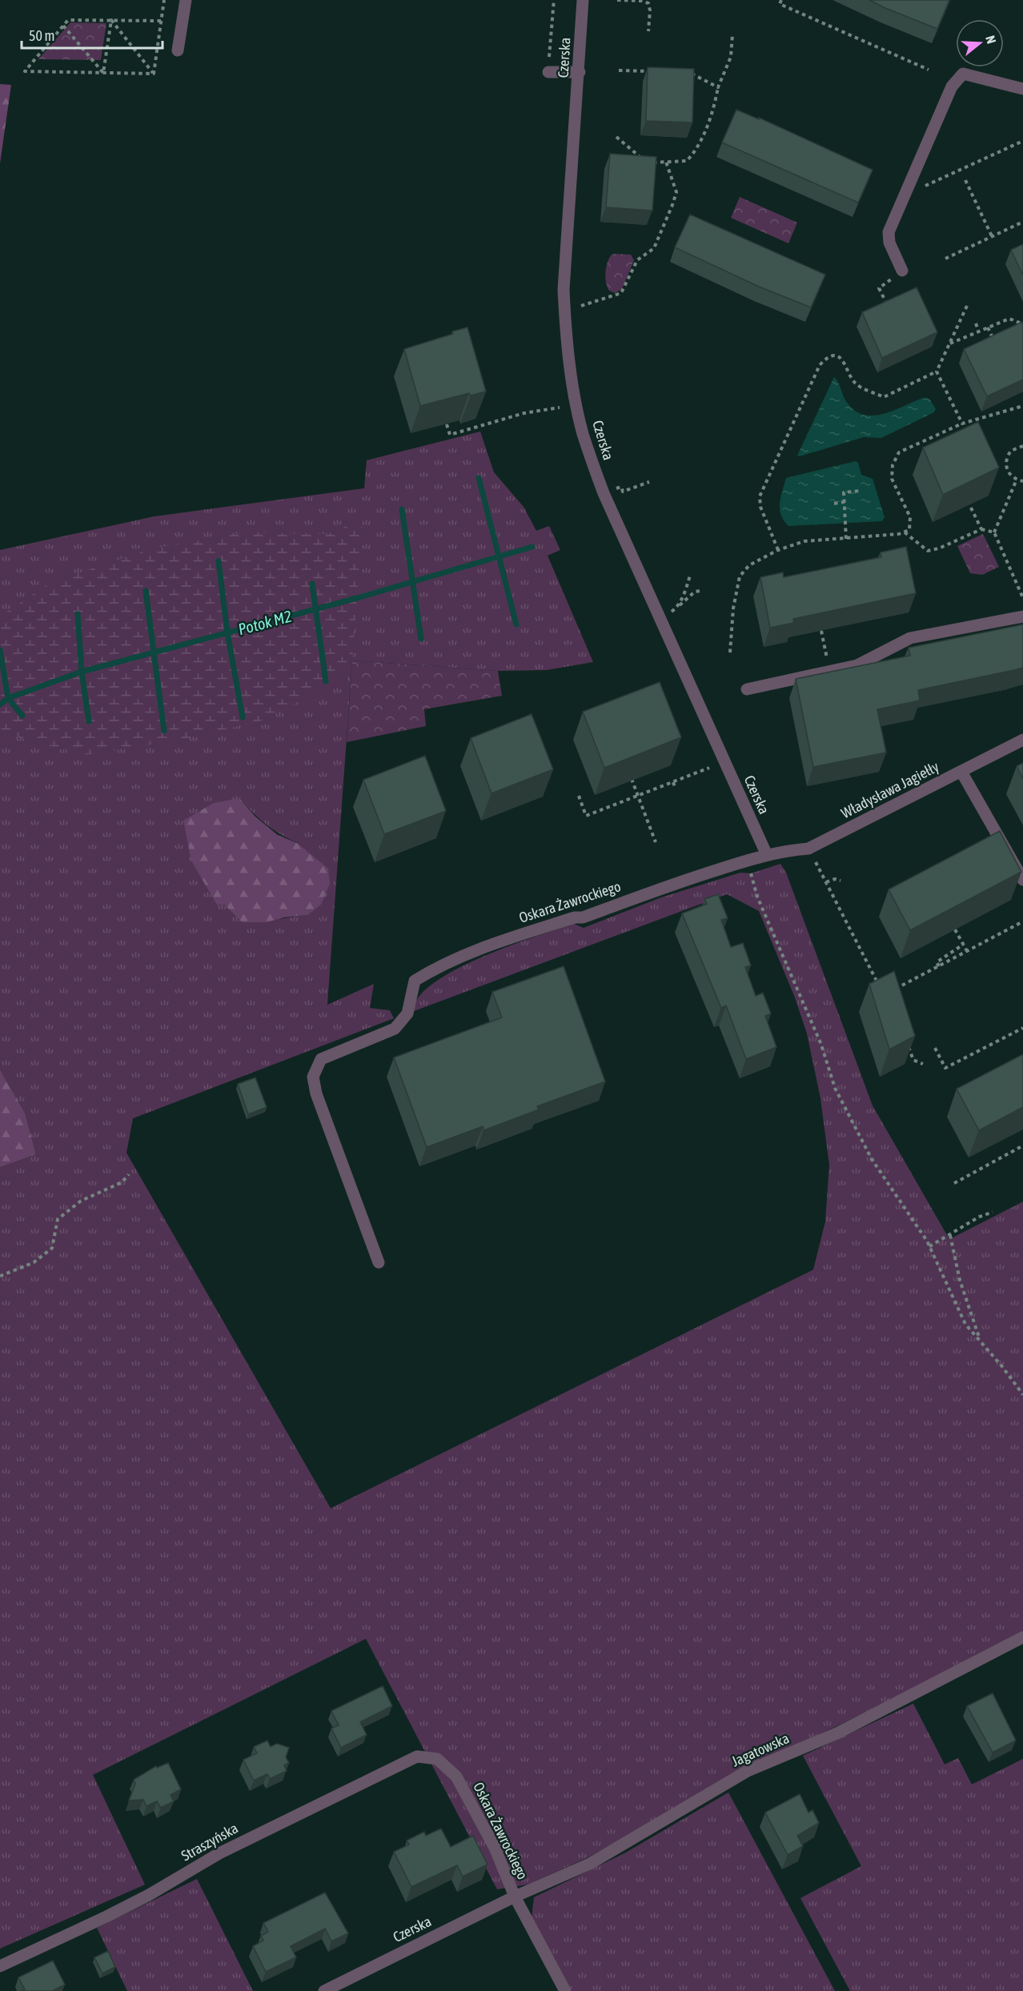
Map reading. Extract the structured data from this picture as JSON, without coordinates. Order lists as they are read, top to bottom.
{
  "streets": {
    "street": [
      "Czerska",
      "Władysława Jagiełły",
      "Oskara Żawrockiego",
      "Jagatowska",
      "Straszyńska"
    ]
  },
  "crossings": [
    ["Czerska", "Władysława Jagiełły"],
    ["Czerska", "Oskara Żawrockiego"],
    ["Czerska", "Jagatowska"],
    ["Władysława Jagiełły", "Oskara Żawrockiego"],
    ["Oskara Żawrockiego", "Jagatowska"],
    ["Oskara Żawrockiego", "Straszyńska"]
  ],
  "water": ["Potok M2"],
  "scale_bar": "50 m",
  "north": "right"
}
